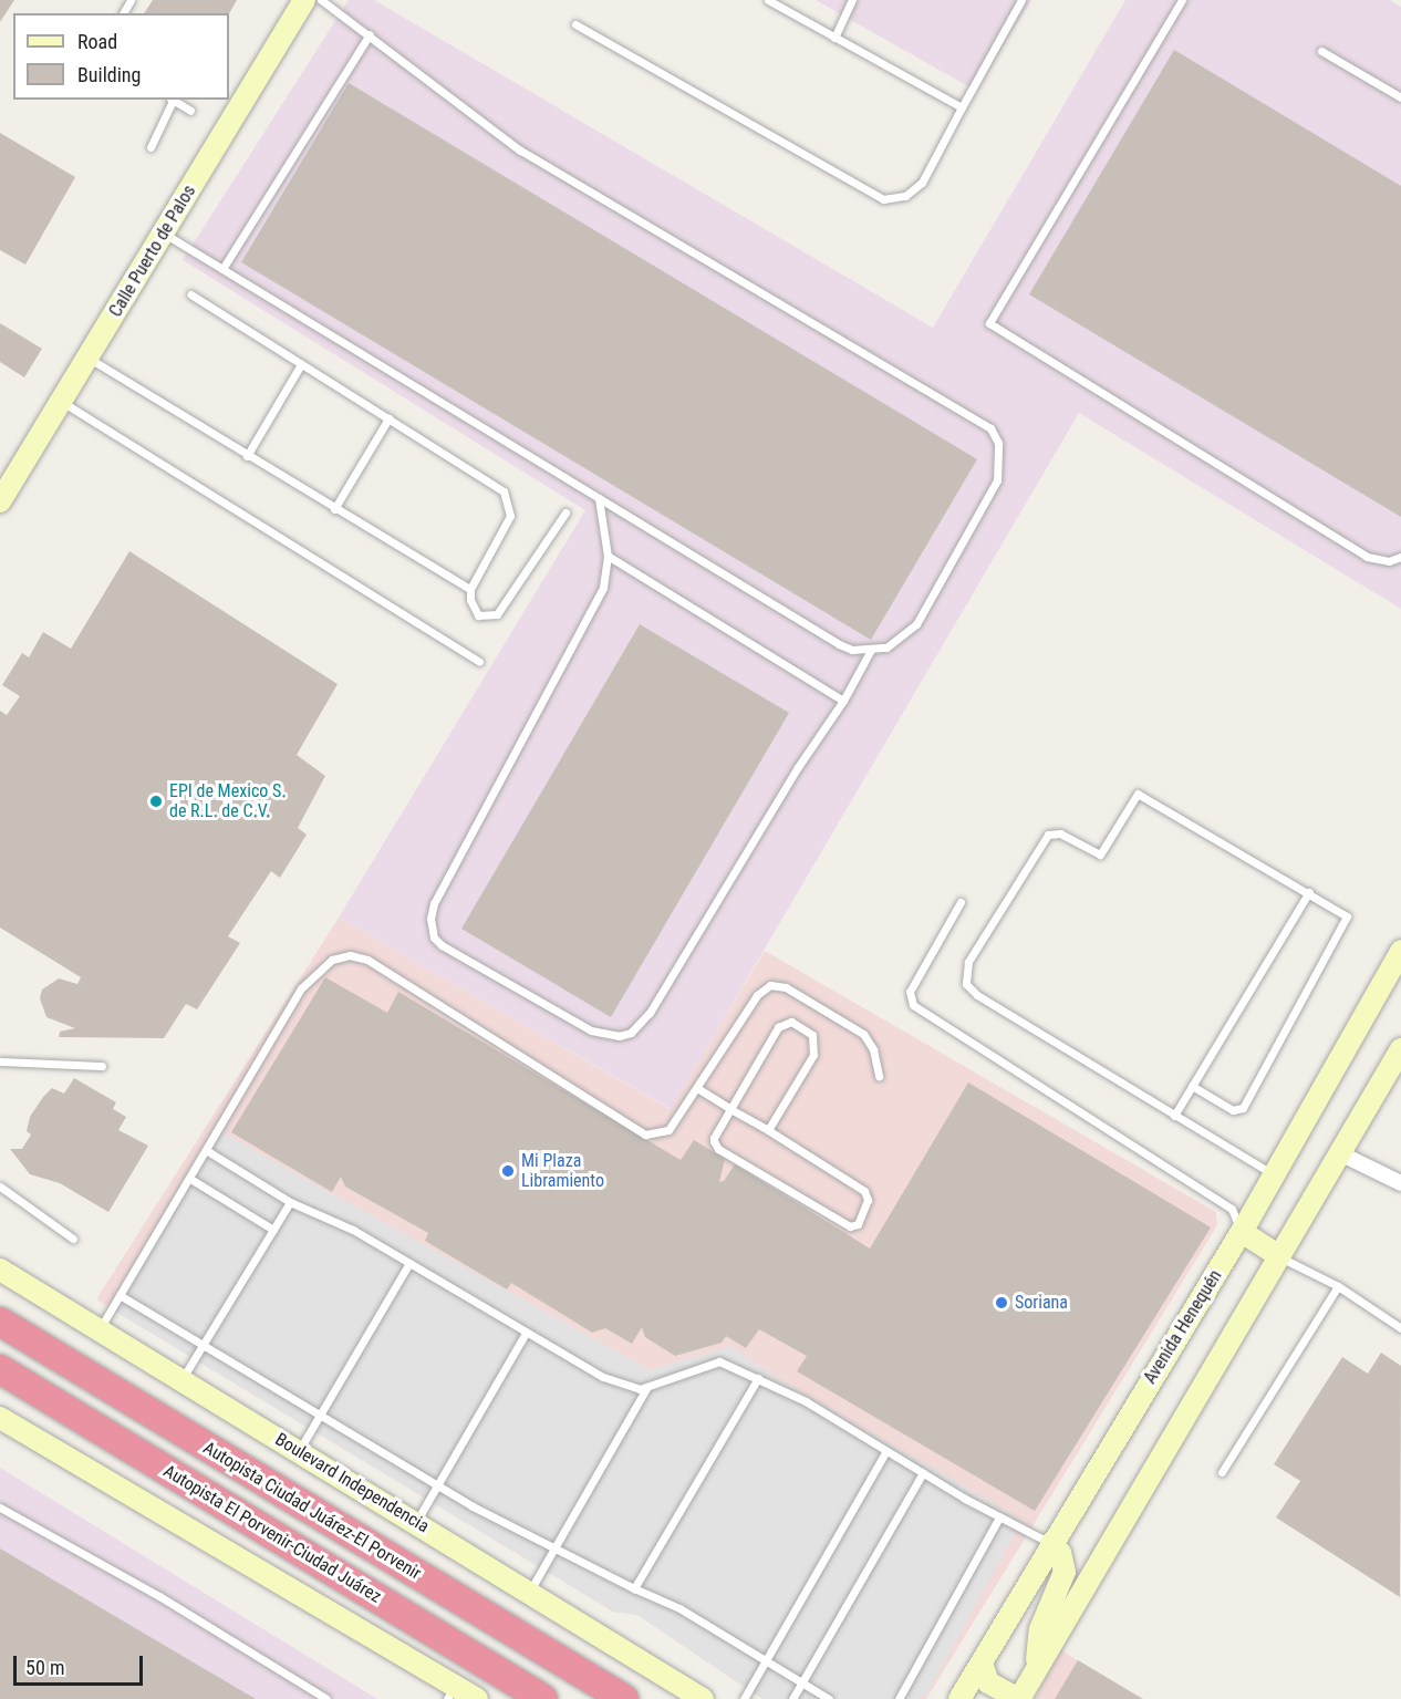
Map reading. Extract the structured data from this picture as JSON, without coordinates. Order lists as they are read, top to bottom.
{
  "streets": {
    "highway": ["Autopista Ciudad Juárez-El Porvenir", "Autopista El Porvenir-Ciudad Juárez"],
    "main road": ["Calle Puerto de Palos", "Avenida Henequén", "Boulevard Independencia"]
  },
  "places": ["EPI de Mexico S. de R.L. de C.V.", "Mi Plaza Libramiento", "Soriana"],
  "legend": ["Road", "Building"],
  "scale_bar": "50 m"
}
